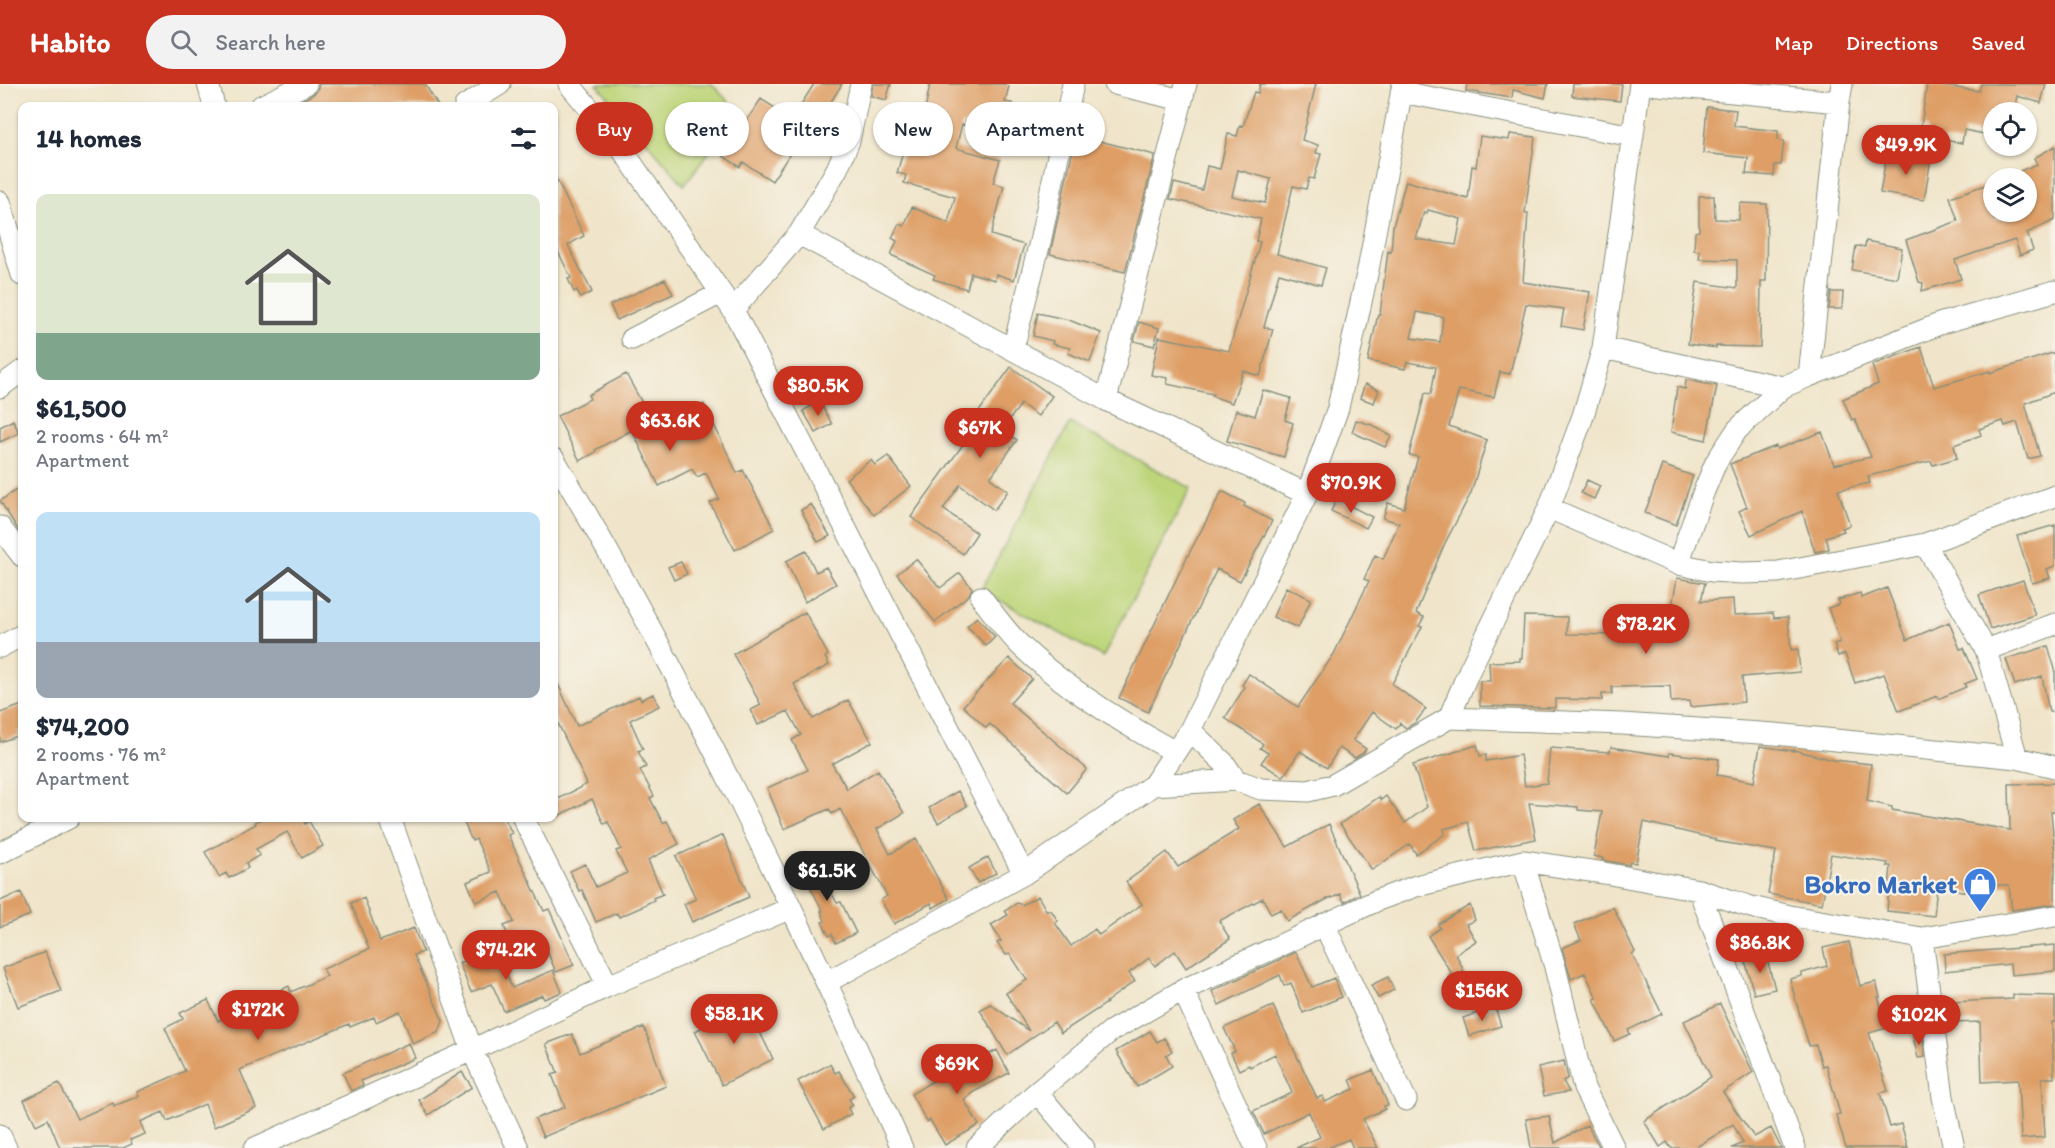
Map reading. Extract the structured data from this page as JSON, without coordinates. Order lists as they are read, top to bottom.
{
  "places": {
    "shop": ["Bokro Market"]
  },
  "page": {
    "header": "Habito",
    "search": "Search here",
    "nav": ["Map", "Directions", "Saved"],
    "chip": [
      "Buy",
      "Rent",
      "Filters",
      "New",
      "Apartment"
    ],
    "heading": "14 homes",
    "price": [
      "$49.9K",
      "$80.5K",
      "$63.6K",
      "$67K",
      "$70.9K",
      "$78.2K",
      "$61.5K",
      "$86.8K",
      "$74.2K",
      "$156K",
      "$172K",
      "$58.1K",
      "$102K",
      "$69K"
    ],
    "list": [
      {
        "name": "$61,500",
        "note": "2 rooms · 64 m² · Apartment"
      },
      {
        "name": "$74,200",
        "note": "2 rooms · 76 m² · Apartment"
      }
    ]
  }
}
